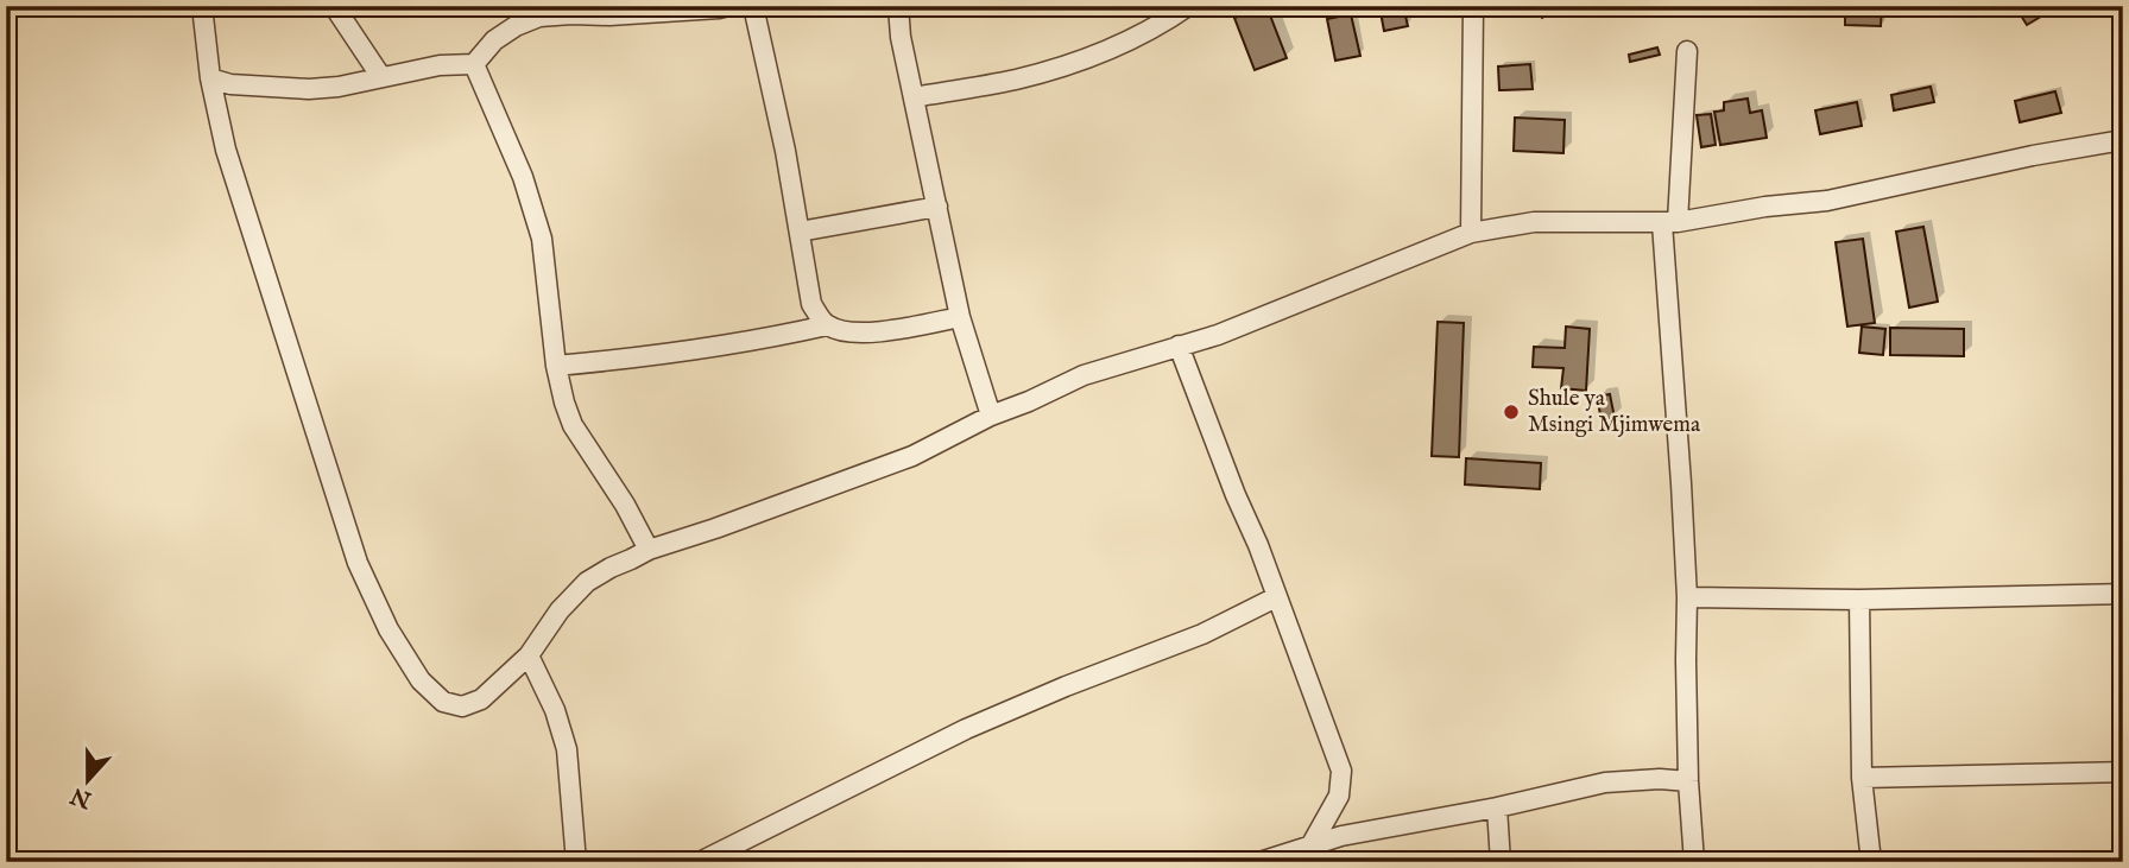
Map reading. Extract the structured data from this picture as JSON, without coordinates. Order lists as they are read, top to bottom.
{
  "places": ["Shule ya Msingi Mjimwema"],
  "north": "bottom"
}
